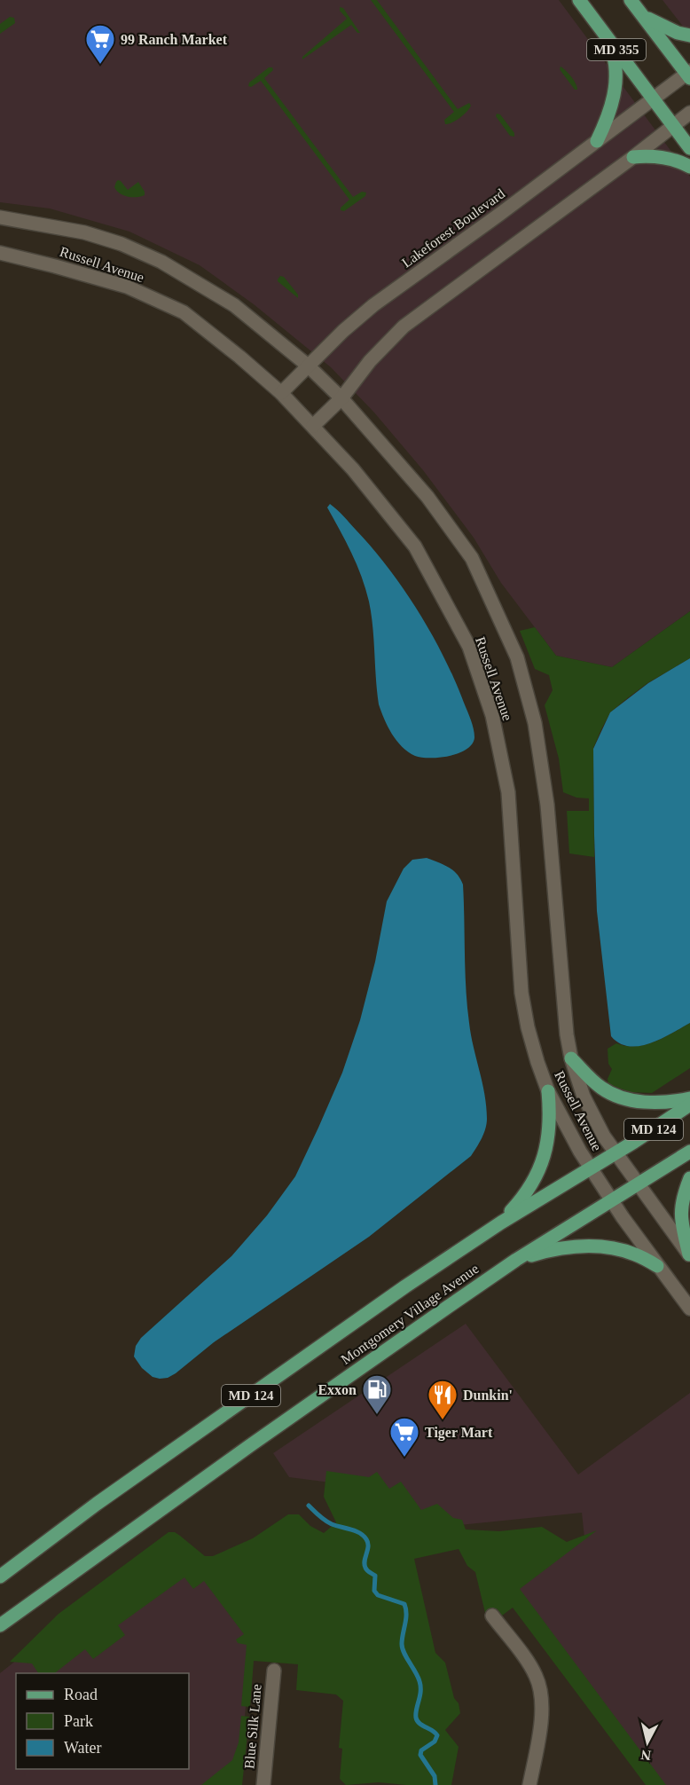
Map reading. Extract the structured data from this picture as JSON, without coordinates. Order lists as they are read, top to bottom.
{
  "streets": {
    "main road": ["MD 355", "MD 124", "Montgomery Village Avenue"],
    "street": ["Lakeforest Boulevard", "Russell Avenue", "Blue Silk Lane"]
  },
  "crossings": [
    ["MD 355", "Lakeforest Boulevard"],
    ["Lakeforest Boulevard", "Russell Avenue"],
    ["Russell Avenue", "Montgomery Village Avenue"]
  ],
  "places": {
    "supermarket": ["99 Ranch Market", "Tiger Mart"],
    "fuel station": ["Exxon"],
    "restaurant": ["Dunkin'"]
  },
  "legend": ["Road", "Park", "Water"],
  "north": "bottom"
}
